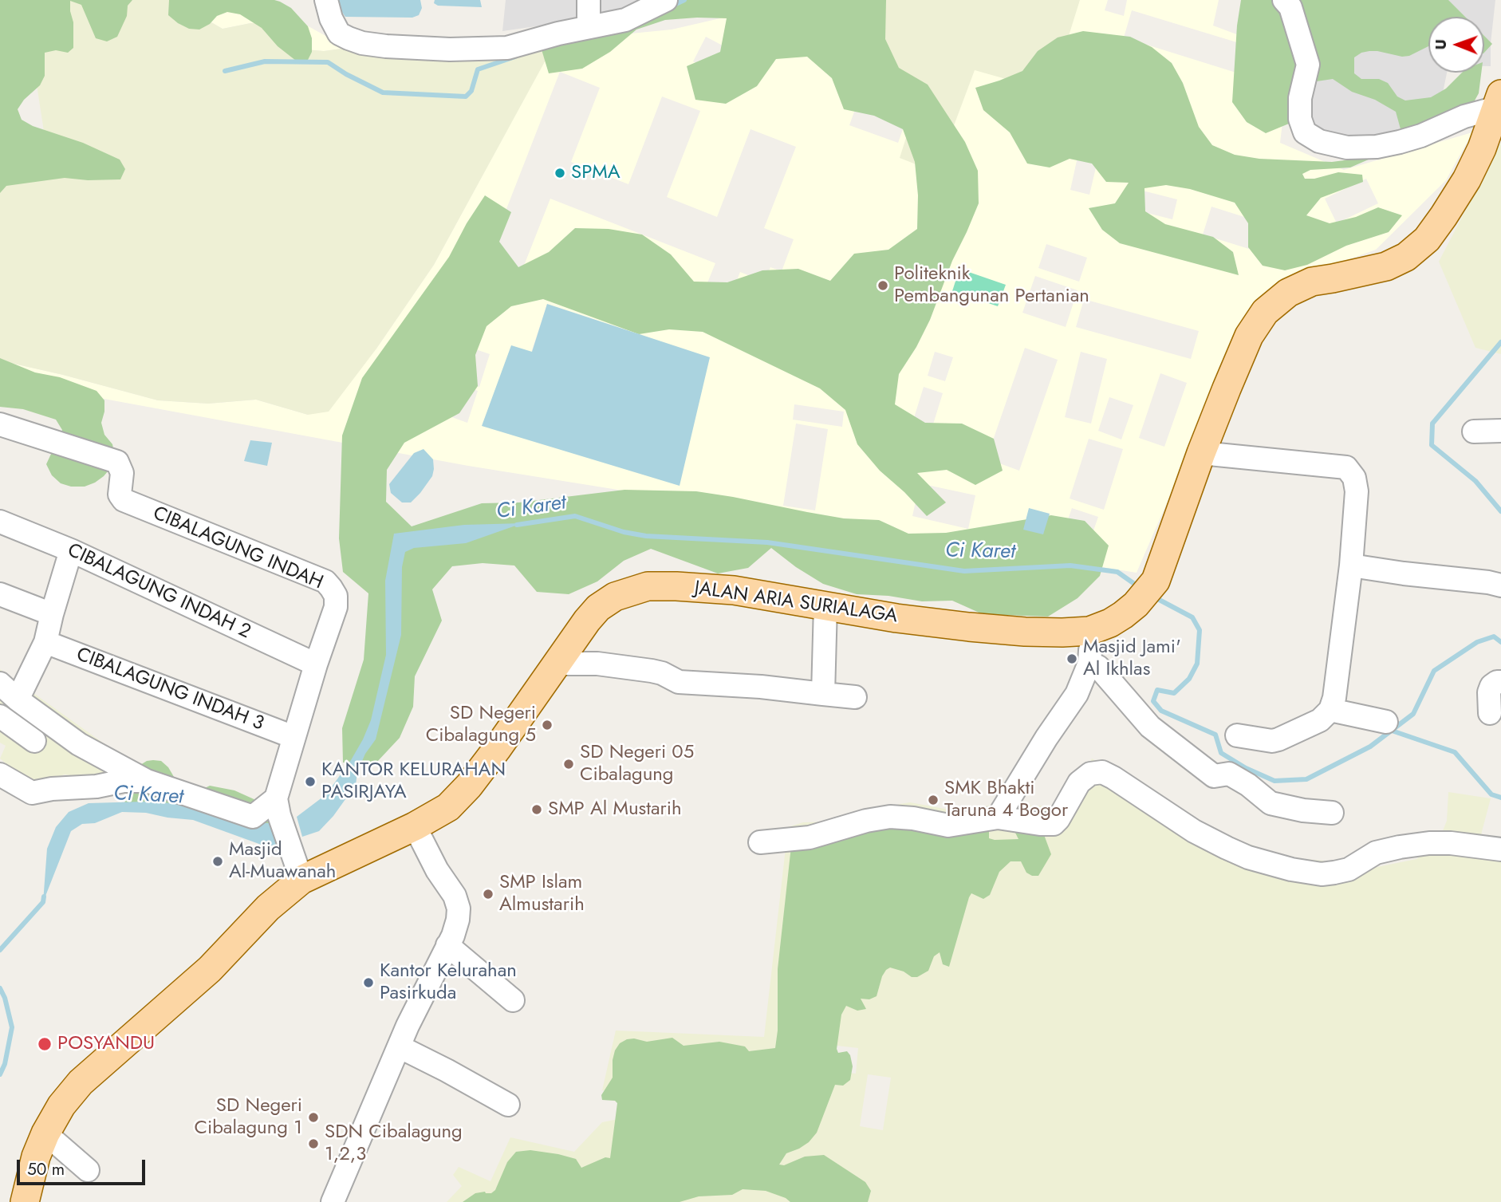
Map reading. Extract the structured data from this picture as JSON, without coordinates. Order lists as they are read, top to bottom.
{
  "streets": {
    "main road": ["JALAN ARIA SURIALAGA"],
    "street": ["CIBALAGUNG INDAH", "CIBALAGUNG INDAH 2", "CIBALAGUNG INDAH 3"]
  },
  "crossings": [
    ["CIBALAGUNG INDAH", "CIBALAGUNG INDAH 2"],
    ["CIBALAGUNG INDAH", "CIBALAGUNG INDAH 3"]
  ],
  "water": ["Ci Karet"],
  "places": [
    "SPMA",
    "Politeknik Pembangunan Pertanian",
    "Masjid Jami' Al Ikhlas",
    "SD Negeri Cibalagung 5",
    "SD Negeri 05 Cibalagung",
    "KANTOR KELURAHAN PASIRJAYA",
    "SMK Bhakti Taruna 4 Bogor",
    "SMP Al Mustarih",
    "Masjid Al-Muawanah",
    "SMP Islam Almustarih",
    "Kantor Kelurahan Pasirkuda",
    "POSYANDU",
    "SD Negeri Cibalagung 1",
    "SDN Cibalagung 1,2,3"
  ],
  "scale_bar": "50 m",
  "north": "left"
}
